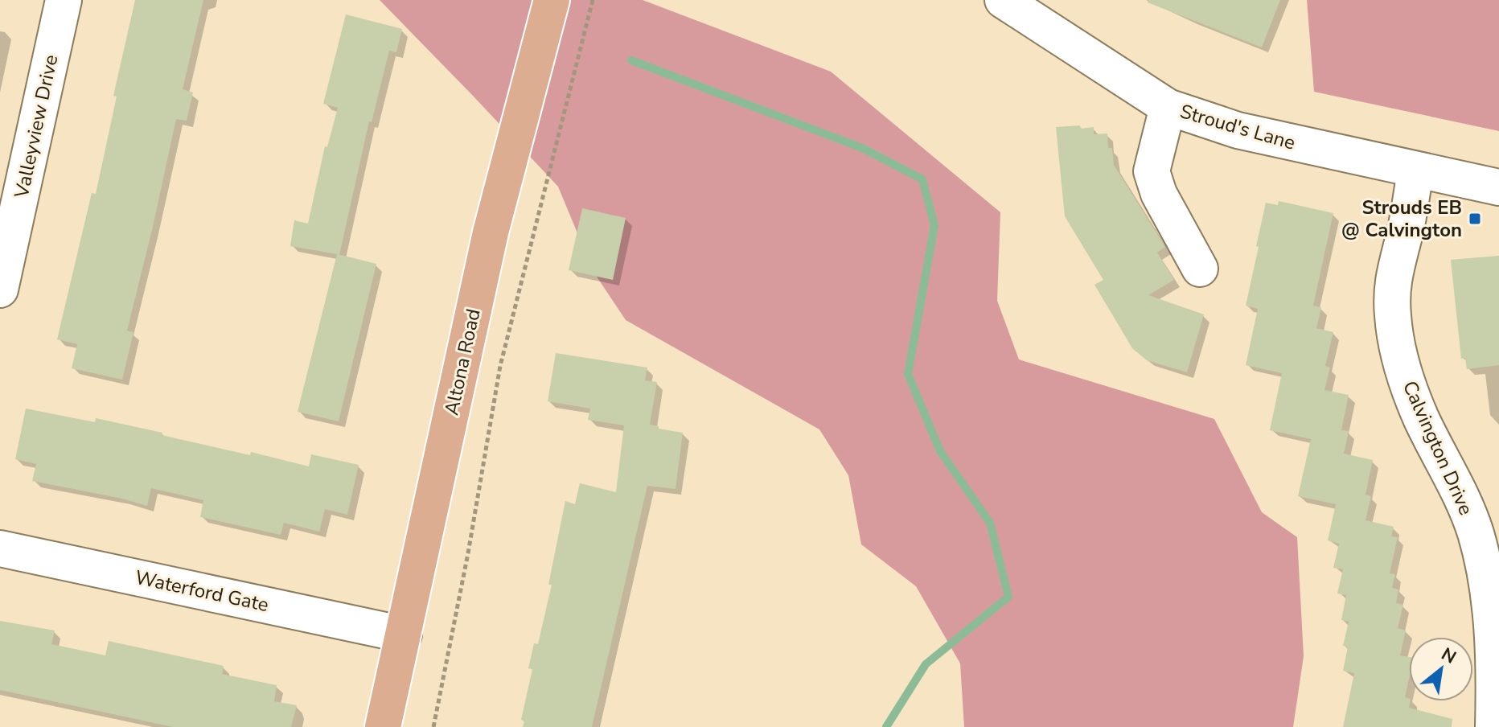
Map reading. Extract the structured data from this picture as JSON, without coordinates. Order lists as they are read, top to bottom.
{
  "streets": {
    "main road": ["Altona Road"],
    "street": [
      "Valleyview Drive",
      "Stroud's Lane",
      "Calvington Drive",
      "Waterford Gate"
    ]
  },
  "crossings": [
    ["Stroud's Lane", "Calvington Drive"],
    ["Altona Road", "Waterford Gate"]
  ],
  "places": {
    "transit": ["Strouds EB @ Calvington"]
  },
  "north": "top right"
}
